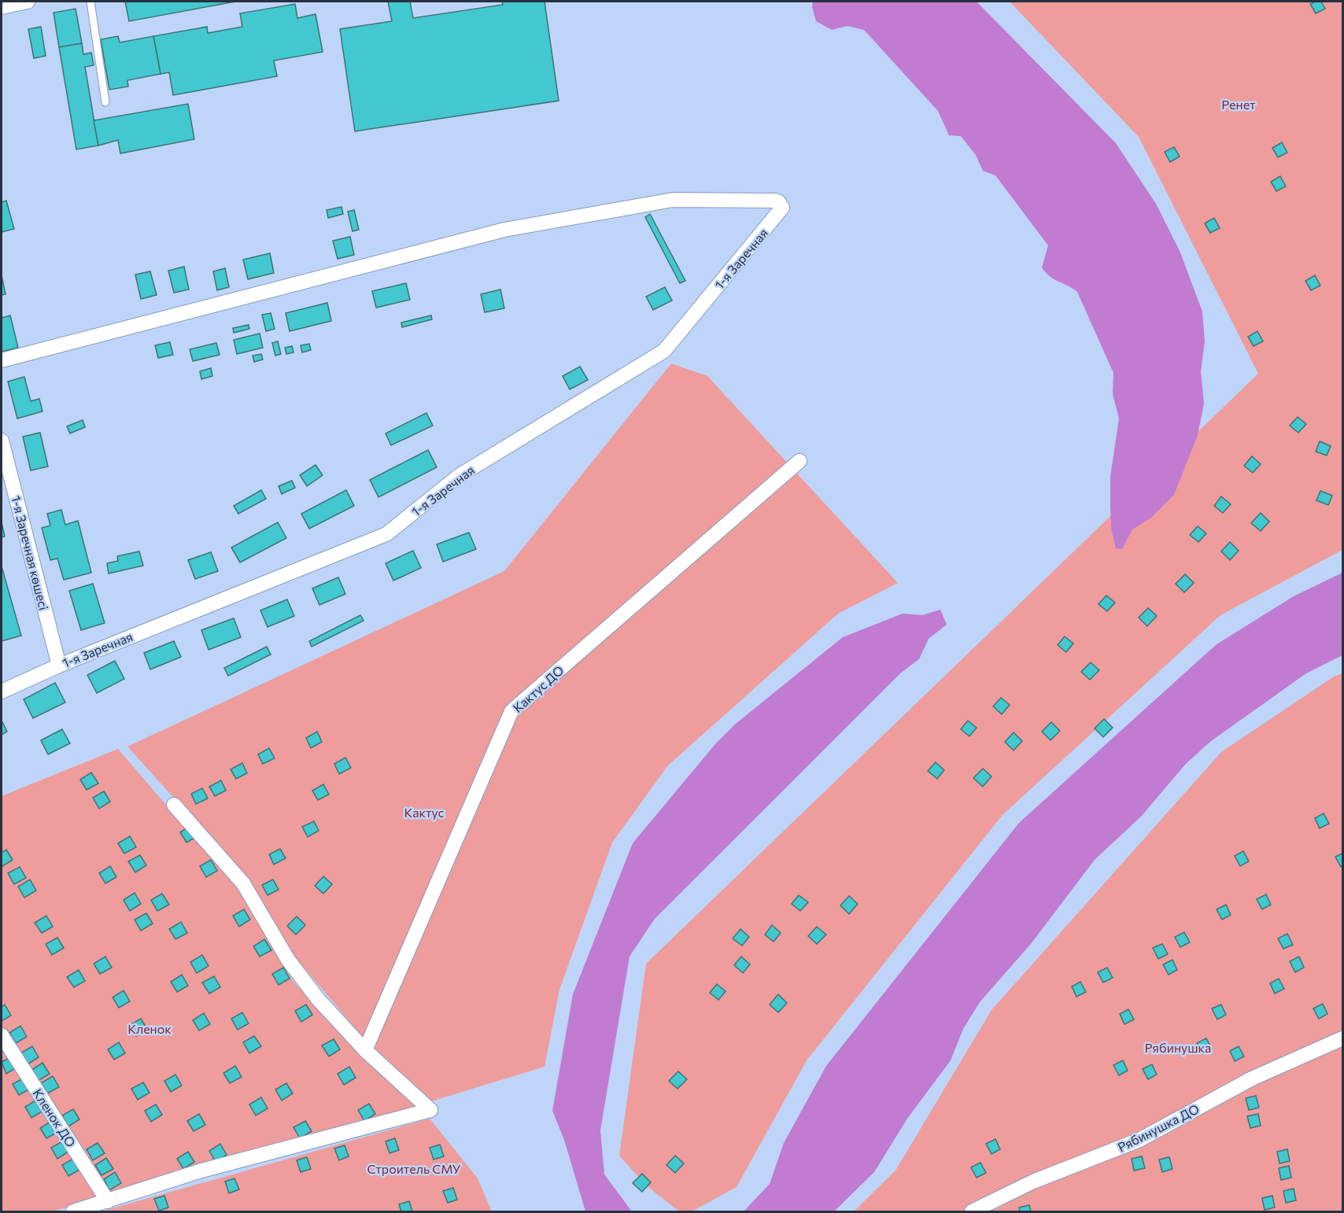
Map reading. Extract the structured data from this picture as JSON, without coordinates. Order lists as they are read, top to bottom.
{
  "streets": {
    "street": [
      "1-я Заречная",
      "1-я Заречная көшесі",
      "Кактус ДО",
      "Кленок ДО",
      "Рябинушка ДО"
    ]
  },
  "crossings": [
    ["1-я Заречная", "1-я Заречная көшесі"]
  ],
  "parks": [
    "Ренет",
    "Кактус",
    "Кленок",
    "Рябинушка",
    "Строитель СМУ"
  ]
}
